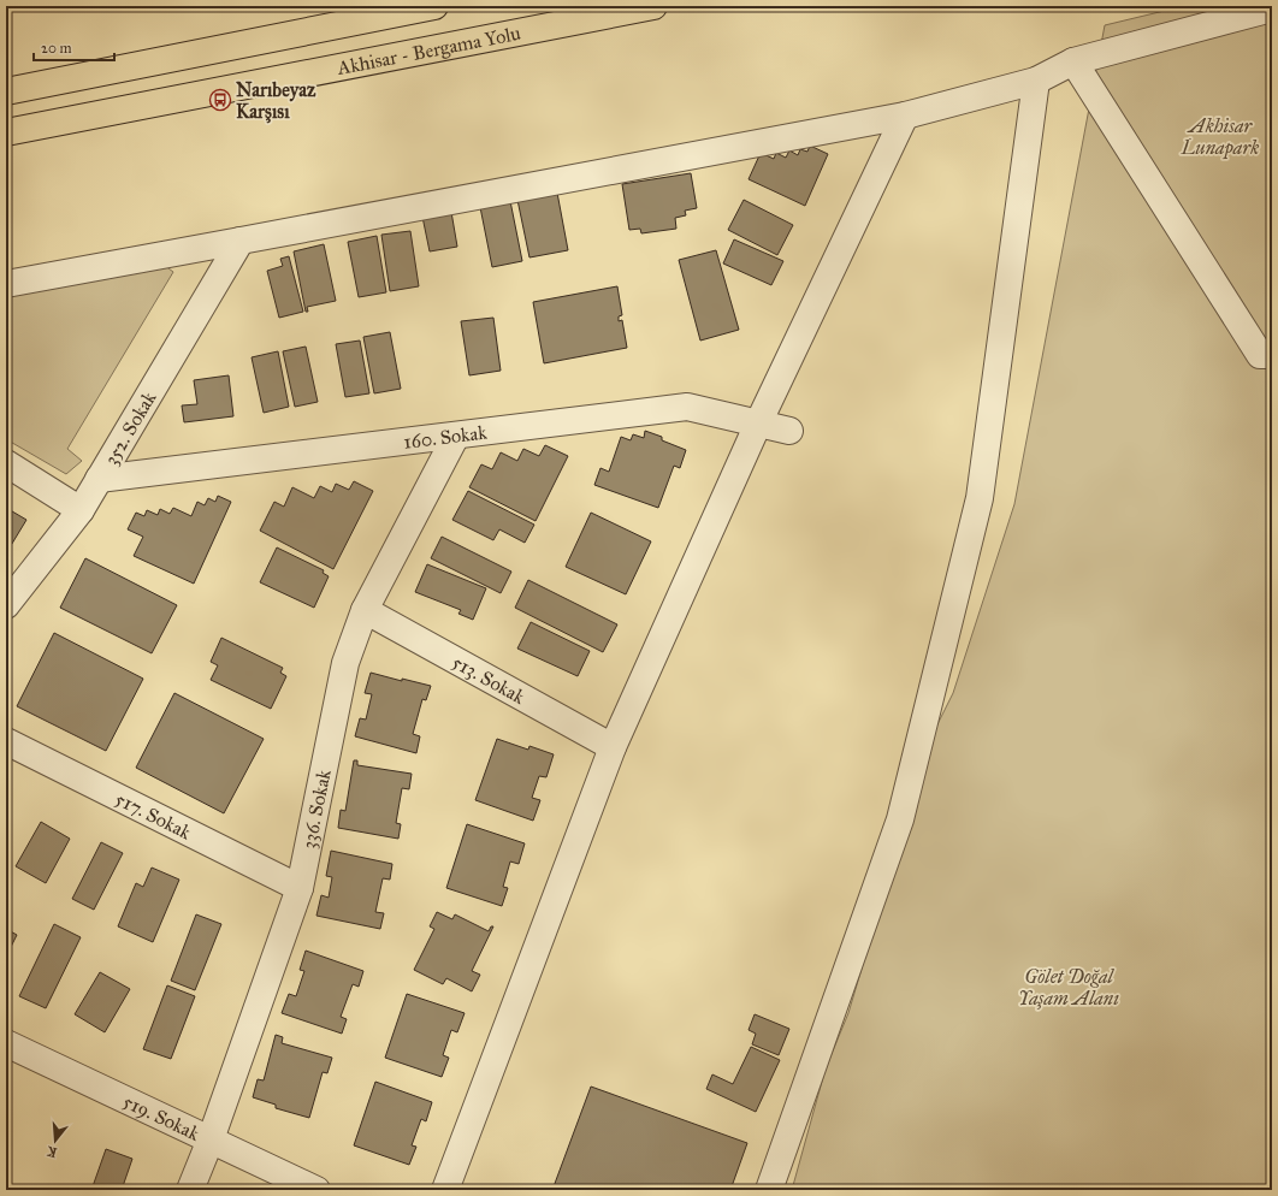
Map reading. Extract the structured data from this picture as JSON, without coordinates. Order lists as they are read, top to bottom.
{
  "streets": {
    "main road": ["Akhisar - Bergama Yolu"],
    "street": [
      "352. Sokak",
      "160. Sokak",
      "513. Sokak",
      "336. Sokak",
      "517. Sokak",
      "519. Sokak"
    ]
  },
  "crossings": [
    ["352. Sokak", "160. Sokak"],
    ["160. Sokak", "336. Sokak"],
    ["513. Sokak", "336. Sokak"],
    ["336. Sokak", "517. Sokak"],
    ["336. Sokak", "519. Sokak"]
  ],
  "parks": ["Akhisar Lunapark", "Gölet Doğal Yaşam Alanı"],
  "places": {
    "bus stop": ["Narıbeyaz Karşısı"]
  },
  "scale_bar": "20 m",
  "north": "bottom"
}
